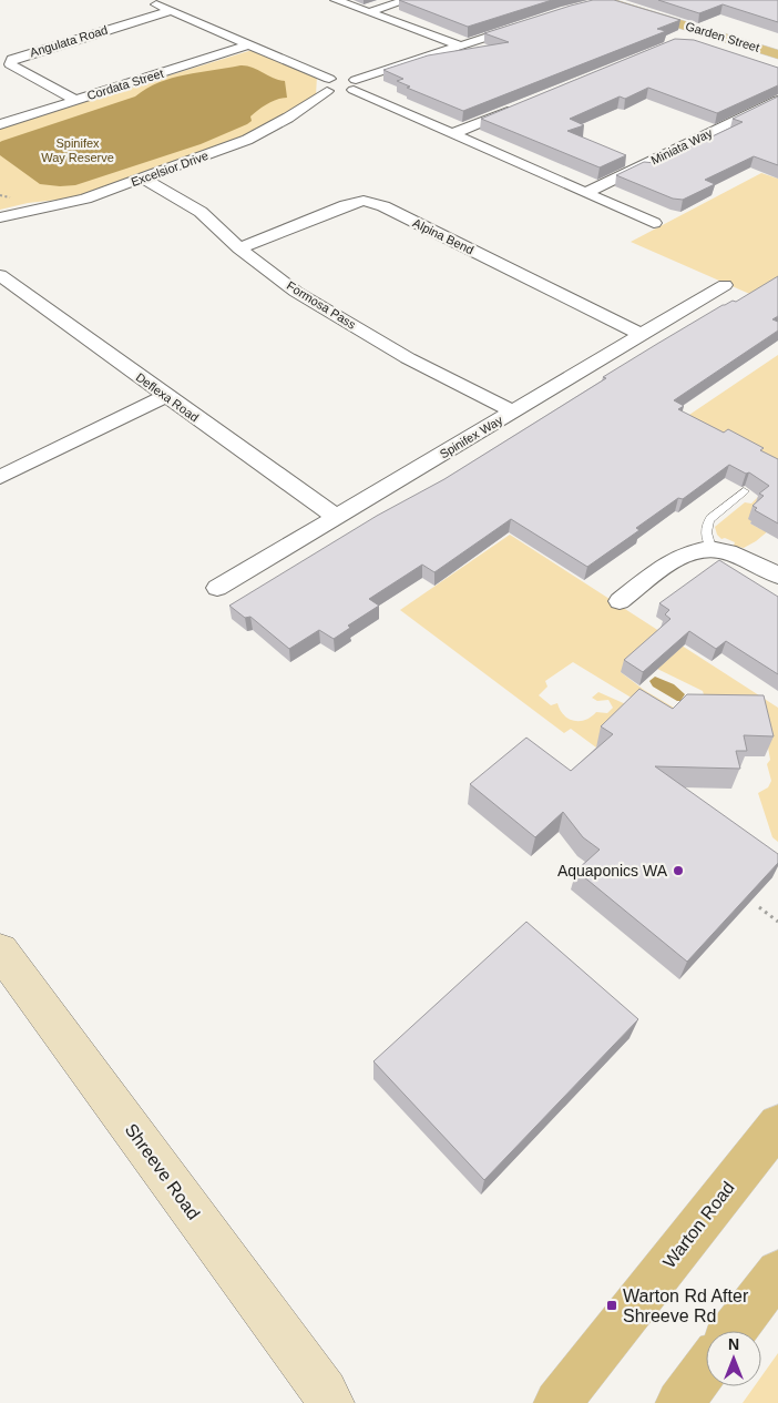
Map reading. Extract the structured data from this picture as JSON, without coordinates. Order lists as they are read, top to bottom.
{
  "streets": {
    "main road": ["Garden Street", "Warton Road"],
    "street": [
      "Angulata Road",
      "Cordata Street",
      "Miniata Way",
      "Excelsior Drive",
      "Alpina Bend",
      "Formosa Pass",
      "Deflexa Road",
      "Spinifex Way",
      "Shreeve Road"
    ]
  },
  "crossings": [
    ["Angulata Road", "Cordata Street"],
    ["Excelsior Drive", "Formosa Pass"],
    ["Alpina Bend", "Formosa Pass"],
    ["Alpina Bend", "Spinifex Way"],
    ["Formosa Pass", "Spinifex Way"],
    ["Deflexa Road", "Spinifex Way"]
  ],
  "parks": ["Spinifex Way Reserve"],
  "places": {
    "other": ["Aquaponics WA"],
    "transit": ["Warton Rd After Shreeve Rd"]
  },
  "north": "top"
}
